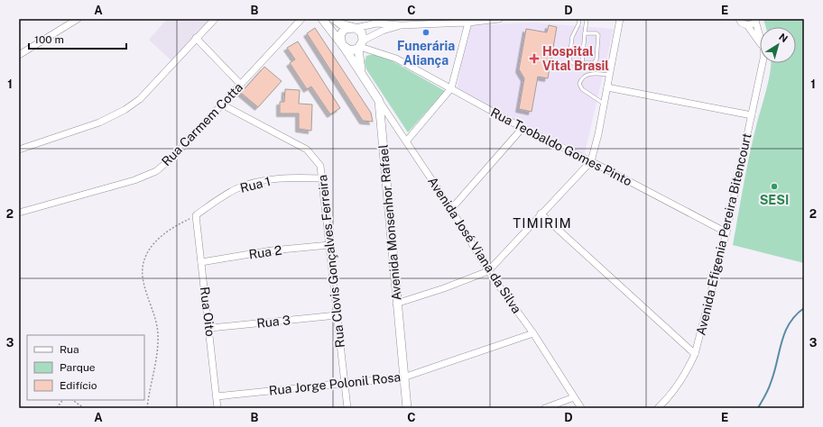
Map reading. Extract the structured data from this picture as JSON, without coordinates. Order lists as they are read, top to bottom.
{
  "streets": {
    "main road": ["Avenida Monsenhor Rafael"],
    "street": [
      "Rua Carmem Cotta",
      "Rua Teobaldo Gomes Pinto",
      "Rua 1",
      "Avenida Efigenia Pereira Bitencourt",
      "Avenida José Viana da Silva",
      "Rua 2",
      "Rua Clovis Gonçalves Ferreira",
      "Rua Oito",
      "Rua 3",
      "Rua Jorge Polonil Rosa"
    ]
  },
  "crossings": [
    ["Rua Carmem Cotta", "Rua Clovis Gonçalves Ferreira"],
    ["Rua Teobaldo Gomes Pinto", "Avenida Monsenhor Rafael"],
    ["Rua Teobaldo Gomes Pinto", "Avenida Efigenia Pereira Bitencourt"],
    ["Rua 1", "Rua Clovis Gonçalves Ferreira"],
    ["Rua 1", "Rua Oito"],
    ["Avenida Monsenhor Rafael", "Avenida José Viana da Silva"],
    ["Avenida Monsenhor Rafael", "Rua Jorge Polonil Rosa"],
    ["Avenida José Viana da Silva", "Rua Jorge Polonil Rosa"],
    ["Rua 2", "Rua Clovis Gonçalves Ferreira"],
    ["Rua 2", "Rua Oito"],
    ["Rua Clovis Gonçalves Ferreira", "Rua 3"],
    ["Rua Clovis Gonçalves Ferreira", "Rua Jorge Polonil Rosa"],
    ["Rua Oito", "Rua 3"],
    ["Rua Oito", "Rua Jorge Polonil Rosa"]
  ],
  "districts": ["TIMIRIM"],
  "places": {
    "other": ["Funerária Aliança", "SESI"],
    "health": ["Hospital Vital Brasil"]
  },
  "legend": ["Rua", "Parque", "Edifício"],
  "scale_bar": "100 m",
  "north": "top right",
  "grid": {
    "columns": [
      "A",
      "B",
      "C",
      "D",
      "E"
    ],
    "rows": ["1", "2", "3"]
  }
}
